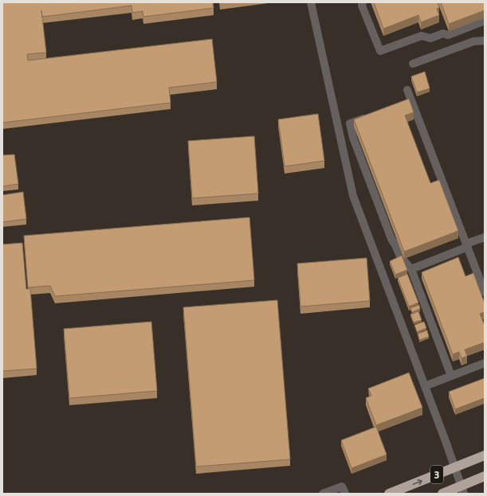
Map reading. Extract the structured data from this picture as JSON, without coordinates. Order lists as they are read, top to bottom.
{
  "streets": {
    "highway": ["3"]
  }
}
